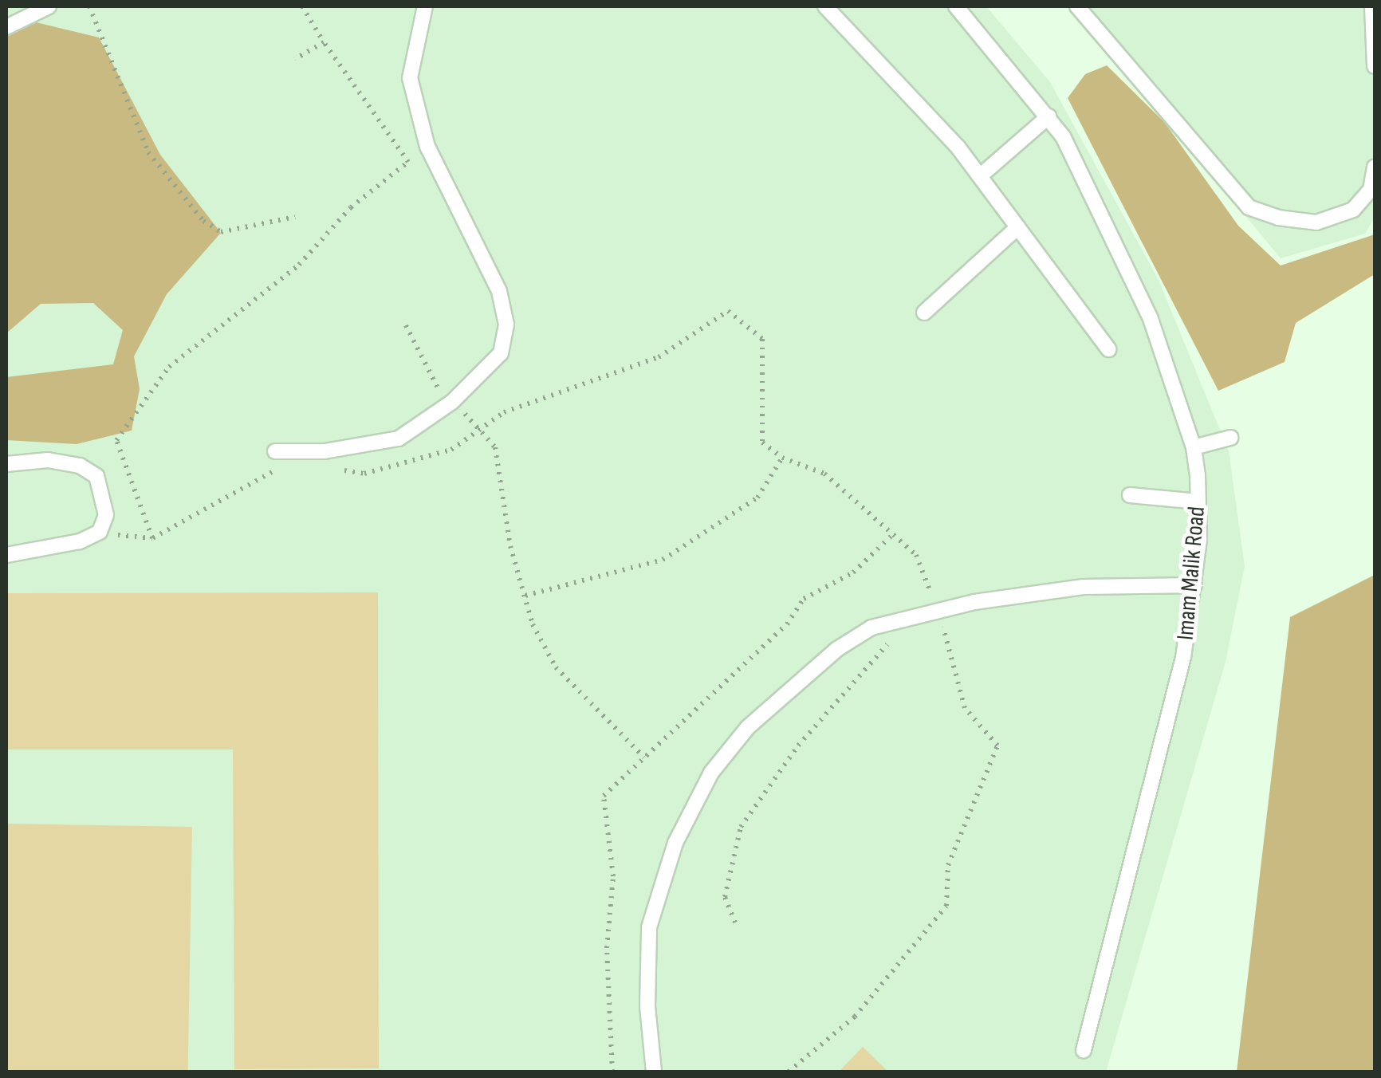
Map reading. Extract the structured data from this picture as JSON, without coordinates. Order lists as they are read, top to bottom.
{
  "streets": {
    "lane": ["Imam Malik Road"]
  }
}
